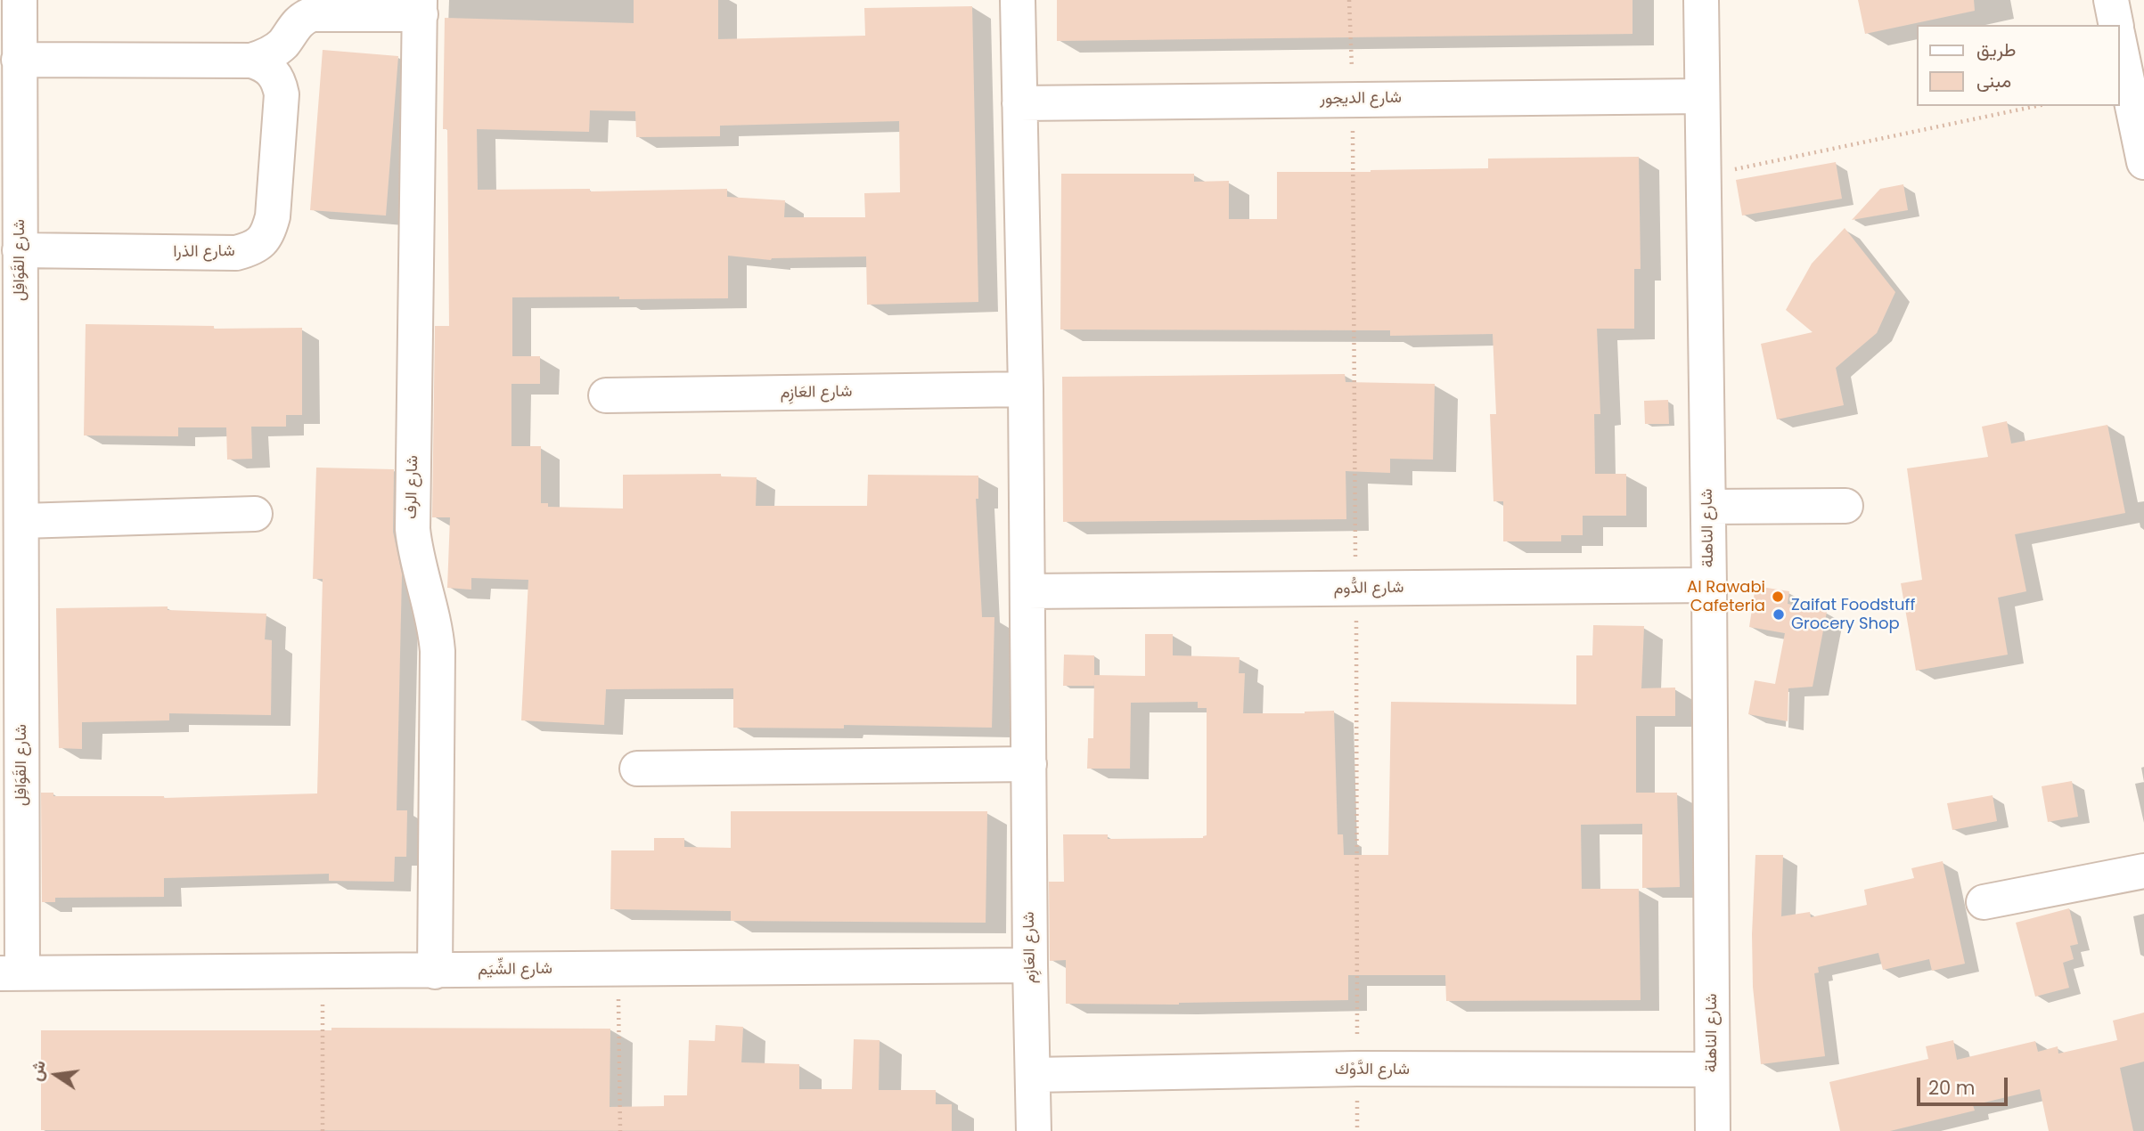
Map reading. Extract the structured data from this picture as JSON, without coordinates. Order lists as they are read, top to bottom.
{
  "streets": {
    "street": [
      "شارع الديجور",
      "شارع الذرا",
      "شارع القَوَافِل",
      "شارع العَازِم",
      "شارع الرف",
      "شارع الناهلة",
      "شارع الدُّوم",
      "شارع الشِّيَم",
      "شارع الدَّوْك"
    ]
  },
  "crossings": [
    ["شارع الديجور", "شارع العَازِم"],
    ["شارع الديجور", "شارع الناهلة"],
    ["شارع الذرا", "شارع القَوَافِل"],
    ["شارع القَوَافِل", "شارع الشِّيَم"],
    ["شارع العَازِم", "شارع الدُّوم"],
    ["شارع العَازِم", "شارع الشِّيَم"],
    ["شارع العَازِم", "شارع الدَّوْك"],
    ["شارع الرف", "شارع الشِّيَم"],
    ["شارع الناهلة", "شارع الدُّوم"],
    ["شارع الناهلة", "شارع الدَّوْك"]
  ],
  "places": ["Al Rawabi Cafeteria", "Zaifat Foodstuff Grocery Shop"],
  "legend": ["طريق", "مبنى"],
  "scale_bar": "20 m",
  "north": "left"
}
